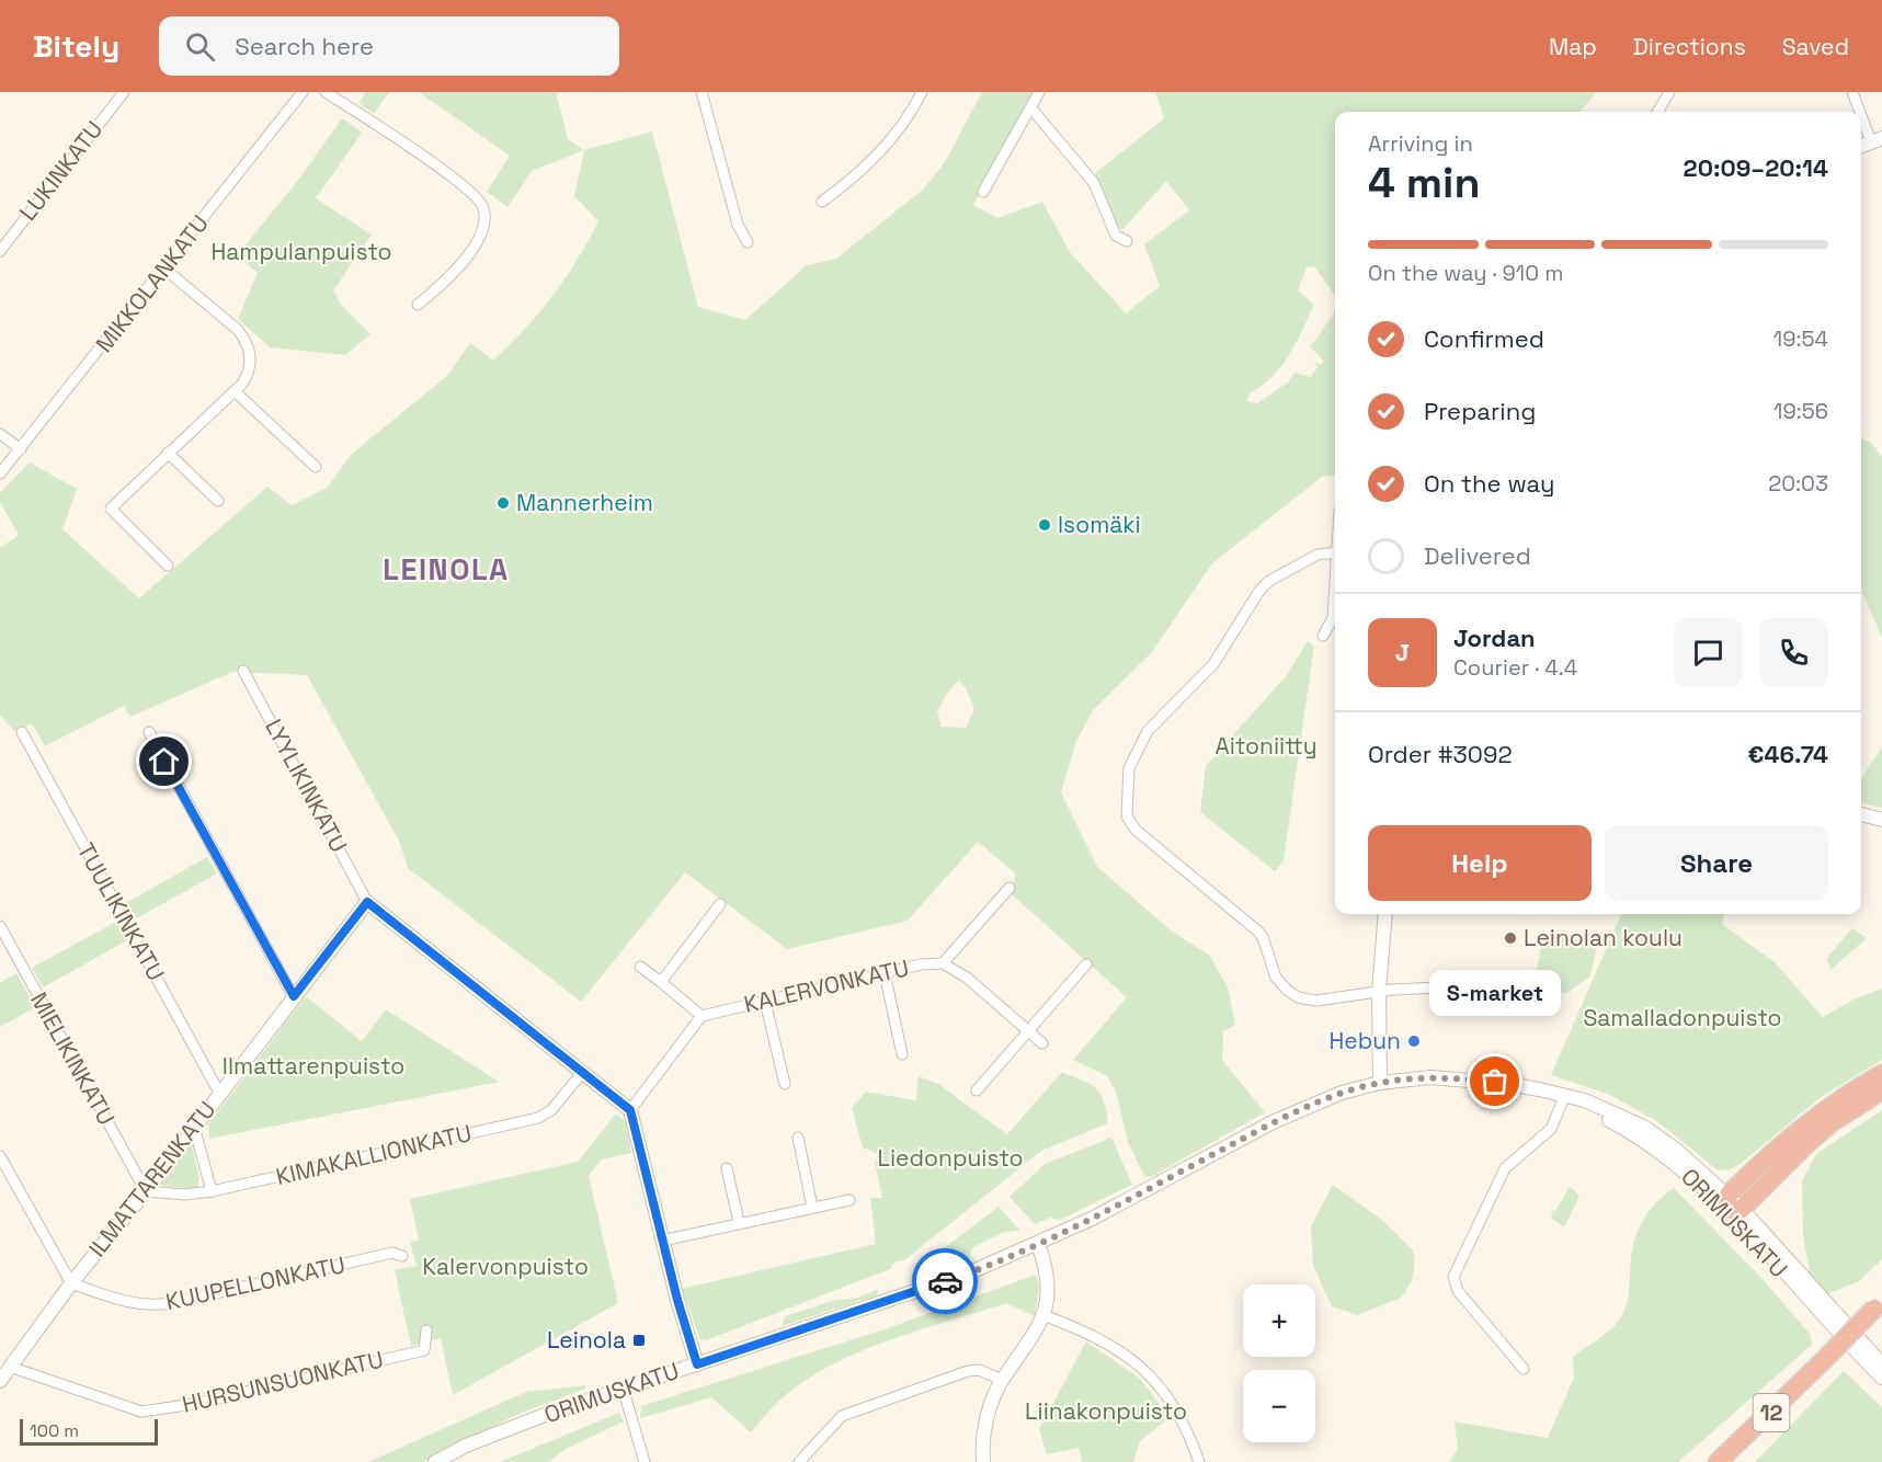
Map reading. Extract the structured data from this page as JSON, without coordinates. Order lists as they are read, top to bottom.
{
  "streets": {
    "highway": ["12"],
    "main road": ["ILMATTARENKATU", "ORIMUSKATU"],
    "street": [
      "LUKINKATU",
      "MIKKOLANKATU",
      "LYYLIKINKATU",
      "TUULIKINKATU",
      "KALERVONKATU",
      "MIELIKINKATU",
      "KIMAKALLIONKATU",
      "KUUPELLONKATU",
      "HURSUNSUONKATU"
    ]
  },
  "crossings": [
    ["LYYLIKINKATU", "ILMATTARENKATU"],
    ["TUULIKINKATU", "ILMATTARENKATU"],
    ["MIELIKINKATU", "KIMAKALLIONKATU"],
    ["MIELIKINKATU", "ILMATTARENKATU"],
    ["KIMAKALLIONKATU", "ILMATTARENKATU"],
    ["ILMATTARENKATU", "KUUPELLONKATU"],
    ["ILMATTARENKATU", "HURSUNSUONKATU"]
  ],
  "districts": ["LEINOLA"],
  "parks": [
    "Hampulanpuisto",
    "Aitoniitty",
    "Samalladonpuisto",
    "Ilmattarenpuisto",
    "Liedonpuisto",
    "Kalervonpuisto",
    "Liinakonpuisto"
  ],
  "places": {
    "other": [
      "Mannerheim",
      "Isomäki",
      "Leinolan koulu",
      "Hebun",
      "S-market"
    ],
    "transit": ["Leinola"]
  },
  "scale_bar": "100 m",
  "page": {
    "header": "Bitely",
    "search": "Search here",
    "nav": ["Map", "Directions", "Saved"],
    "heading": ["4 min", "Arriving in", "20:09–20:14"],
    "panel": [
      "Jordan",
      "Courier · 4.4",
      "Order #3092",
      "€46.74"
    ],
    "bar": "On the way · 910 m",
    "list": [
      ["Confirmed", "19:54"],
      ["Preparing", "19:56"],
      ["On the way", "20:03"],
      "Delivered"
    ],
    "round": "J",
    "buttons": ["Help", "Share"],
    "bubble": "S-market",
    "map_buttons": ["+", "−"],
    "scale": "100 m"
  }
}
